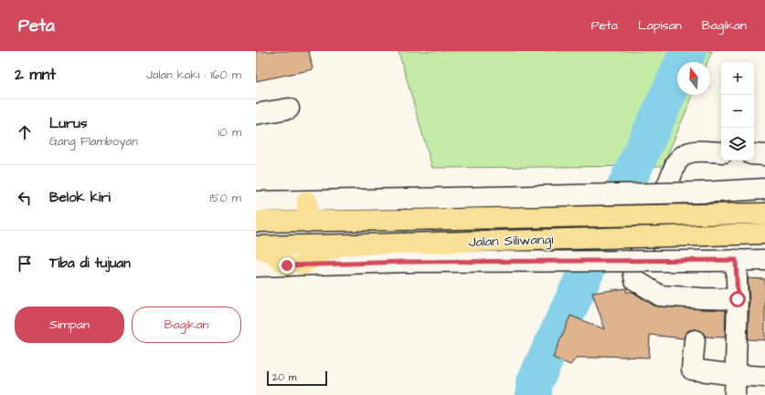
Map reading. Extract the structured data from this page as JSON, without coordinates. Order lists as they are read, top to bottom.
{
  "streets": {
    "highway": ["Jalan Siliwangi"]
  },
  "scale_bar": "20 m",
  "north": "top",
  "page": {
    "header": "Peta",
    "nav": ["Peta", "Lapisan", "Bagikan"],
    "heading": ["2 mnt", "Jalan kaki · 160 m"],
    "map_buttons": ["+", "−"],
    "list": [
      ["Lurus", "Gang Flamboyan", "10 m"],
      ["Belok kiri", "150 m"],
      "Tiba di tujuan"
    ],
    "buttons": ["Simpan", "Bagikan"],
    "scale": "20 m"
  }
}
